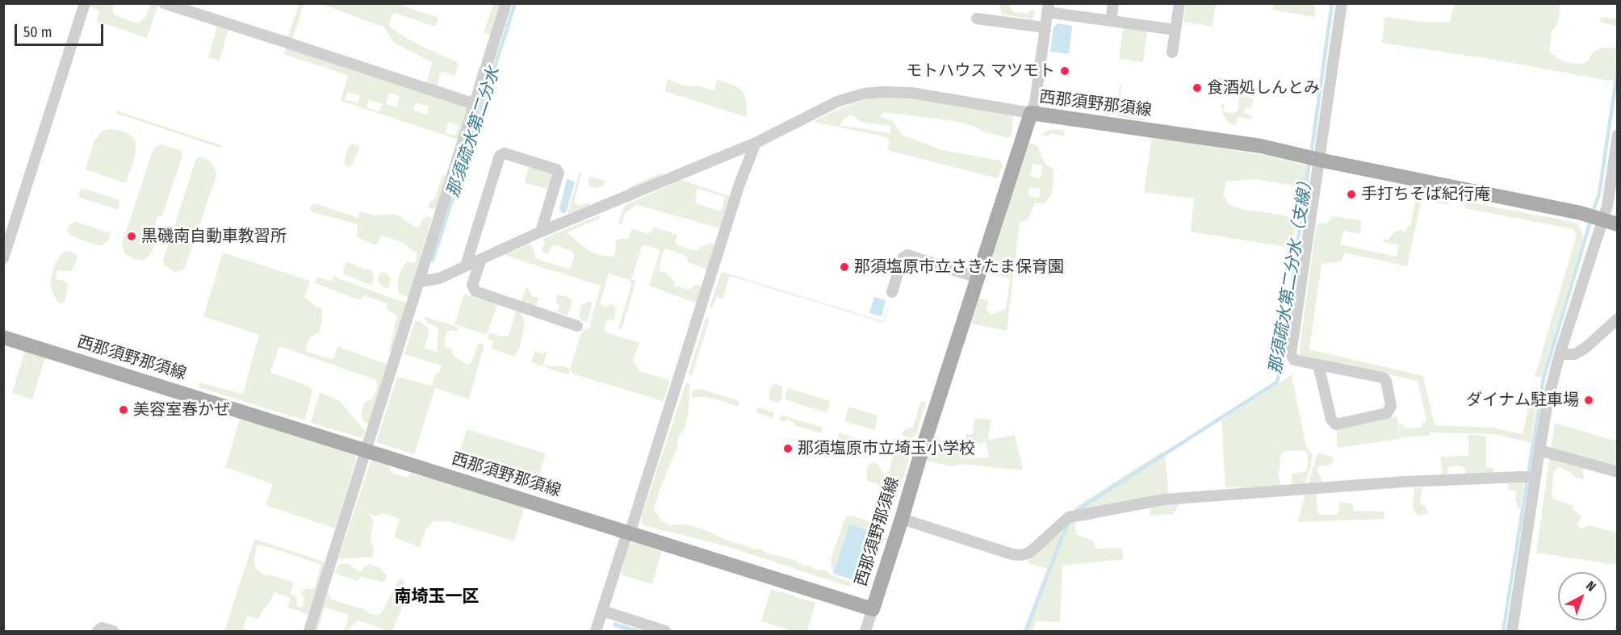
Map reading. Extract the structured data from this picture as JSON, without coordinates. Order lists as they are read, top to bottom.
{
  "streets": {
    "main road": ["西那須野那須線"]
  },
  "districts": ["南埼玉一区"],
  "water": ["那須疏水第二分水", "那須疏水第二分水（支線）"],
  "places": [
    "モトハウス マツモト",
    "食酒処しんとみ",
    "手打ちそば紀行庵",
    "黒磯南自動車教習所",
    "那須塩原市立さきたま保育園",
    "ダイナム駐車場",
    "美容室春かぜ",
    "那須塩原市立埼玉小学校"
  ],
  "scale_bar": "50 m",
  "north": "top right"
}
